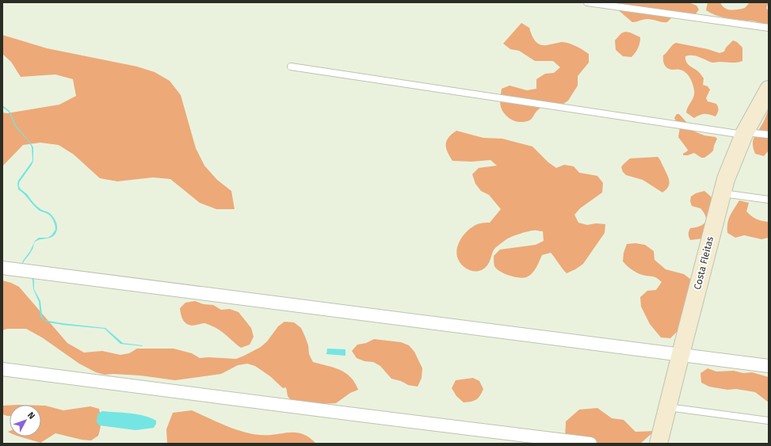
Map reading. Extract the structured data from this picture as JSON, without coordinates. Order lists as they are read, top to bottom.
{
  "streets": {
    "main road": ["Costa Fleitas"]
  },
  "north": "top right"
}
